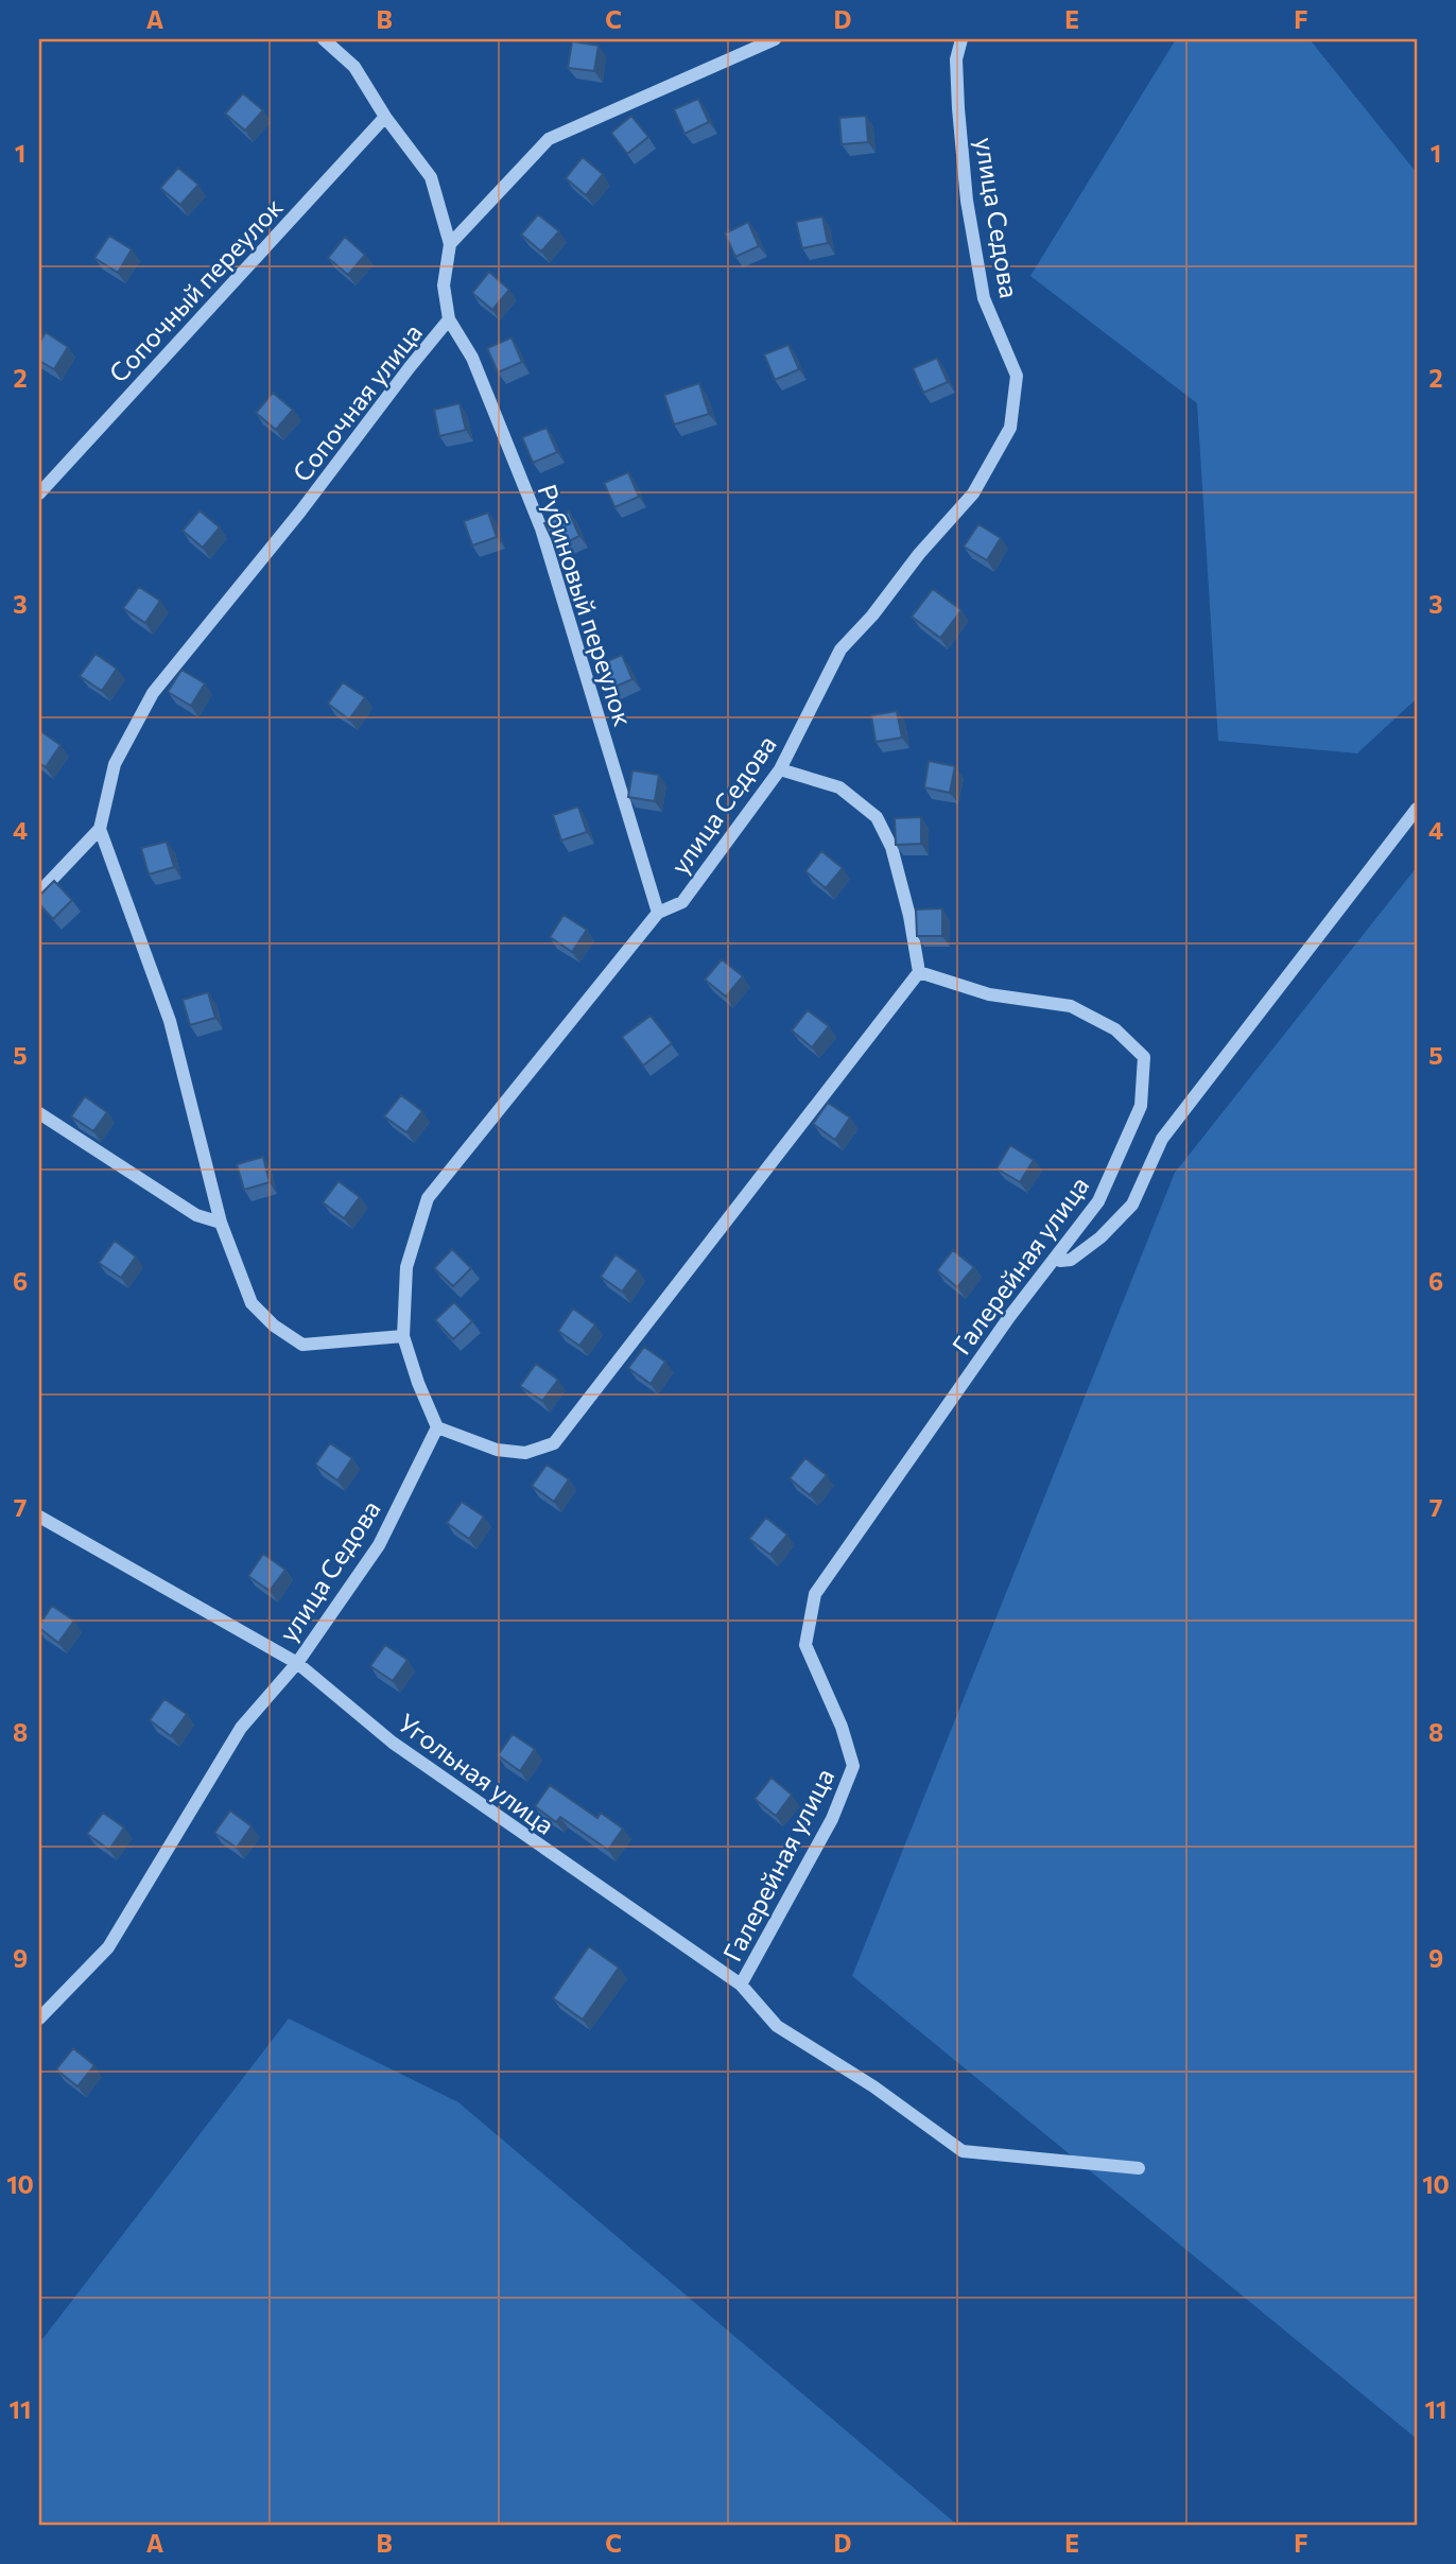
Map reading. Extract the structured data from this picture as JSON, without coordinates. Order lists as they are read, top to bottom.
{
  "streets": {
    "street": [
      "улица Седова",
      "Сопочный переулок",
      "Сопочная улица",
      "Рубиновый переулок",
      "Галерейная улица",
      "Угольная улица"
    ]
  },
  "crossings": [
    ["улица Седова", "Рубиновый переулок"],
    ["улица Седова", "Угольная улица"],
    ["Сопочная улица", "Рубиновый переулок"],
    ["Галерейная улица", "Угольная улица"]
  ],
  "grid": {
    "columns": [
      "A",
      "B",
      "C",
      "D",
      "E",
      "F"
    ],
    "rows": [
      "1",
      "2",
      "3",
      "4",
      "5",
      "6",
      "7",
      "8",
      "9",
      "10",
      "11"
    ]
  }
}
